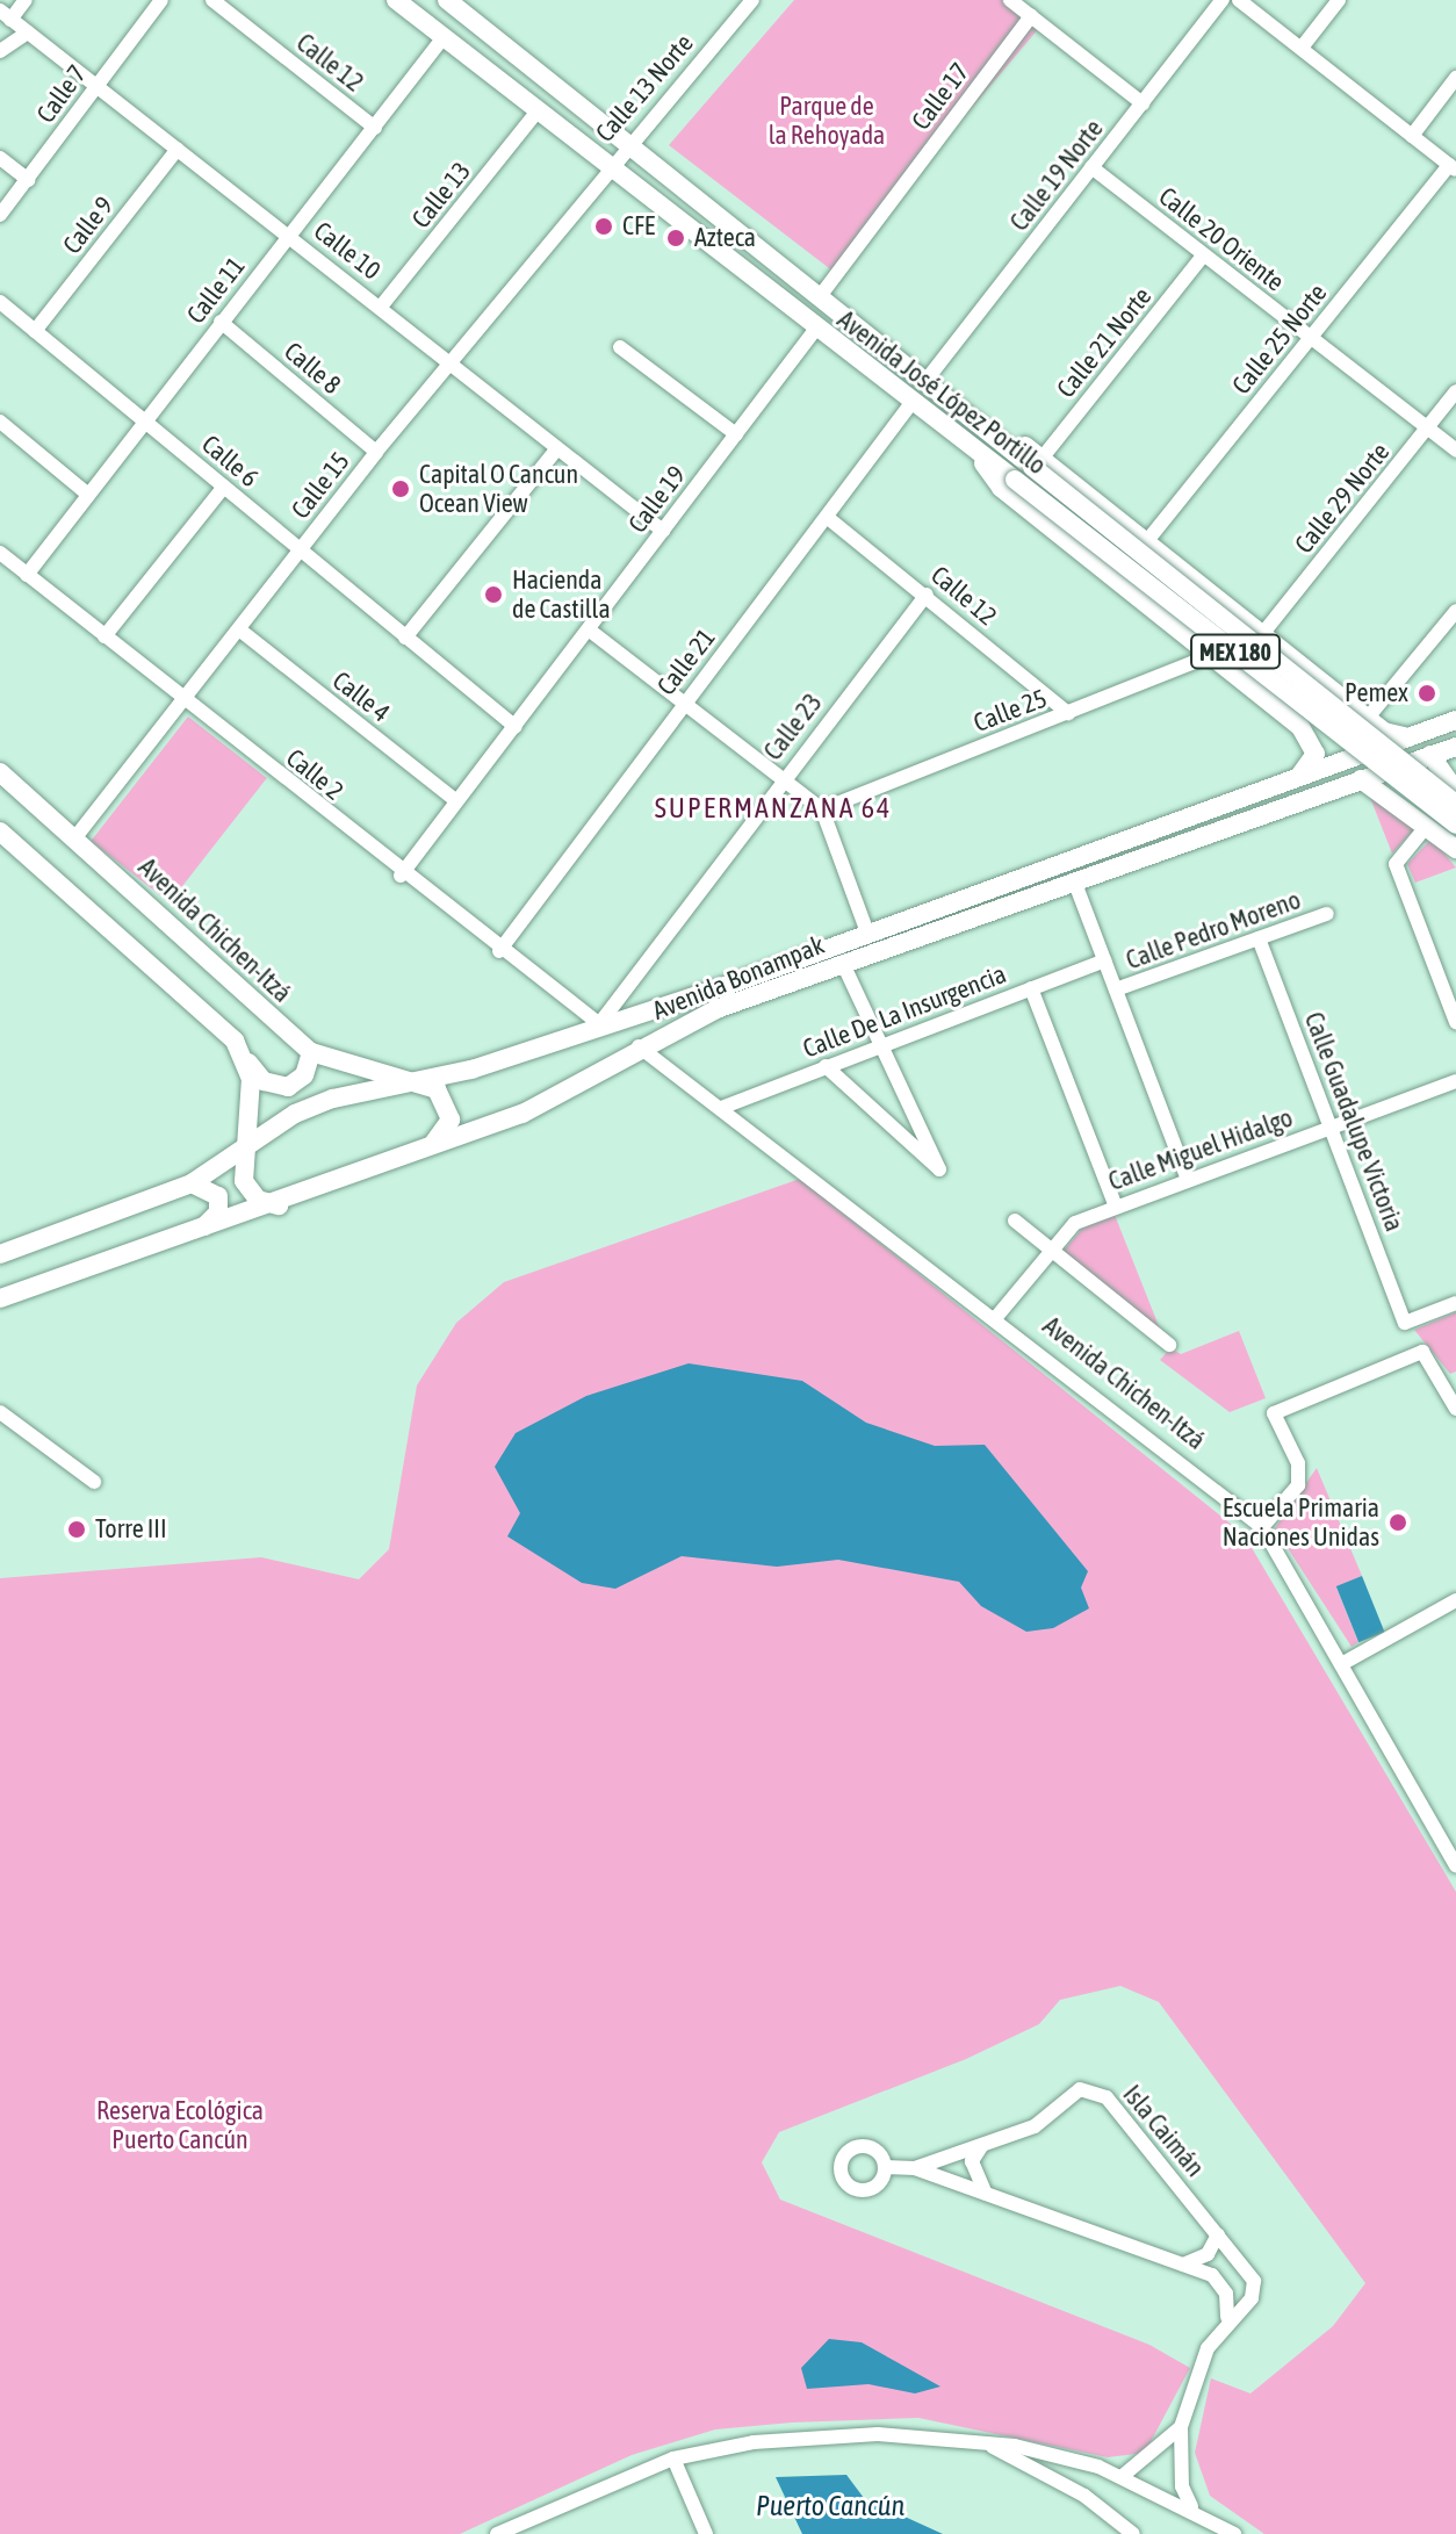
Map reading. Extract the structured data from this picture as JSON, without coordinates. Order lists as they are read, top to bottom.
{
  "streets": {
    "main road": [
      "Avenida José López Portillo",
      "MEX 180",
      "Avenida Chichen-Itzá",
      "Avenida Bonampak"
    ],
    "street": [
      "Calle 12",
      "Calle 13 Norte",
      "Calle 7",
      "Calle 17",
      "Calle 19 Norte",
      "Calle 13",
      "Calle 9",
      "Calle 20 Oriente",
      "Calle 10",
      "Calle 11",
      "Calle 25 Norte",
      "Calle 21 Norte",
      "Calle 8",
      "Calle 6",
      "Calle 15",
      "Calle 29 Norte",
      "Calle 19",
      "Calle 21",
      "Calle 4",
      "Calle 25",
      "Calle 23",
      "Calle 2",
      "Calle Pedro Moreno",
      "Calle De La Insurgencia",
      "Calle Guadalupe Victoria",
      "Calle Miguel Hidalgo",
      "Isla Caimán"
    ]
  },
  "crossings": [
    ["Calle 12", "Calle 11"],
    ["Calle 12", "Calle 21"],
    ["Calle 12", "Calle 25"],
    ["Calle 12", "Calle 23"],
    ["Calle 13 Norte", "Avenida José López Portillo"],
    ["Calle 13 Norte", "Calle 15"],
    ["Calle 7", "Calle 10"],
    ["Calle 17", "Avenida José López Portillo"],
    ["Calle 19 Norte", "Calle 20 Oriente"],
    ["Calle 19 Norte", "Avenida José López Portillo"],
    ["Calle 13", "Calle 10"],
    ["Calle 13", "Avenida José López Portillo"],
    ["Calle 9", "Calle 10"],
    ["Calle 9", "Calle 6"],
    ["Calle 20 Oriente", "Calle 25 Norte"],
    ["Calle 20 Oriente", "Calle 21 Norte"],
    ["Calle 20 Oriente", "Calle 29 Norte"],
    ["Calle 10", "Calle 11"],
    ["Calle 10", "Calle 15"],
    ["Calle 10", "Calle 19"],
    ["Calle 11", "Calle 8"],
    ["Calle 11", "Avenida José López Portillo"],
    ["Calle 11", "Calle 6"],
    ["Calle 11", "Calle 2"],
    ["Calle 21 Norte", "Avenida José López Portillo"],
    ["Calle 8", "Calle 15"],
    ["Avenida José López Portillo", "Calle 15"],
    ["Avenida José López Portillo", "Calle 19"],
    ["Avenida José López Portillo", "Calle 21"],
    ["Calle 6", "Calle 15"],
    ["Calle 6", "Calle 19"],
    ["Calle 15", "Calle 4"],
    ["Calle 15", "Calle 2"],
    ["Calle 15", "Avenida Chichen-Itzá"],
    ["Calle 19", "Calle 4"],
    ["Calle 19", "Calle 2"],
    ["Calle 21", "Calle 2"],
    ["Calle 23", "Calle 2"],
    ["Calle 23", "Avenida Bonampak"],
    ["Calle 2", "Avenida Bonampak"],
    ["Avenida Chichen-Itzá", "Avenida Bonampak"],
    ["Avenida Chichen-Itzá", "Calle De La Insurgencia"],
    ["Avenida Chichen-Itzá", "Calle Miguel Hidalgo"],
    ["Calle Pedro Moreno", "Calle Guadalupe Victoria"],
    ["Calle Guadalupe Victoria", "Calle Miguel Hidalgo"]
  ],
  "districts": ["SUPERMANZANA 64"],
  "water": ["Puerto Cancún"],
  "parks": ["Parque de la Rehoyada", "Reserva Ecológica Puerto Cancún"],
  "places": [
    "CFE",
    "Azteca",
    "Capital O Cancun Ocean View",
    "Hacienda de Castilla",
    "Pemex",
    "Escuela Primaria Naciones Unidas",
    "Torre III"
  ]
}
